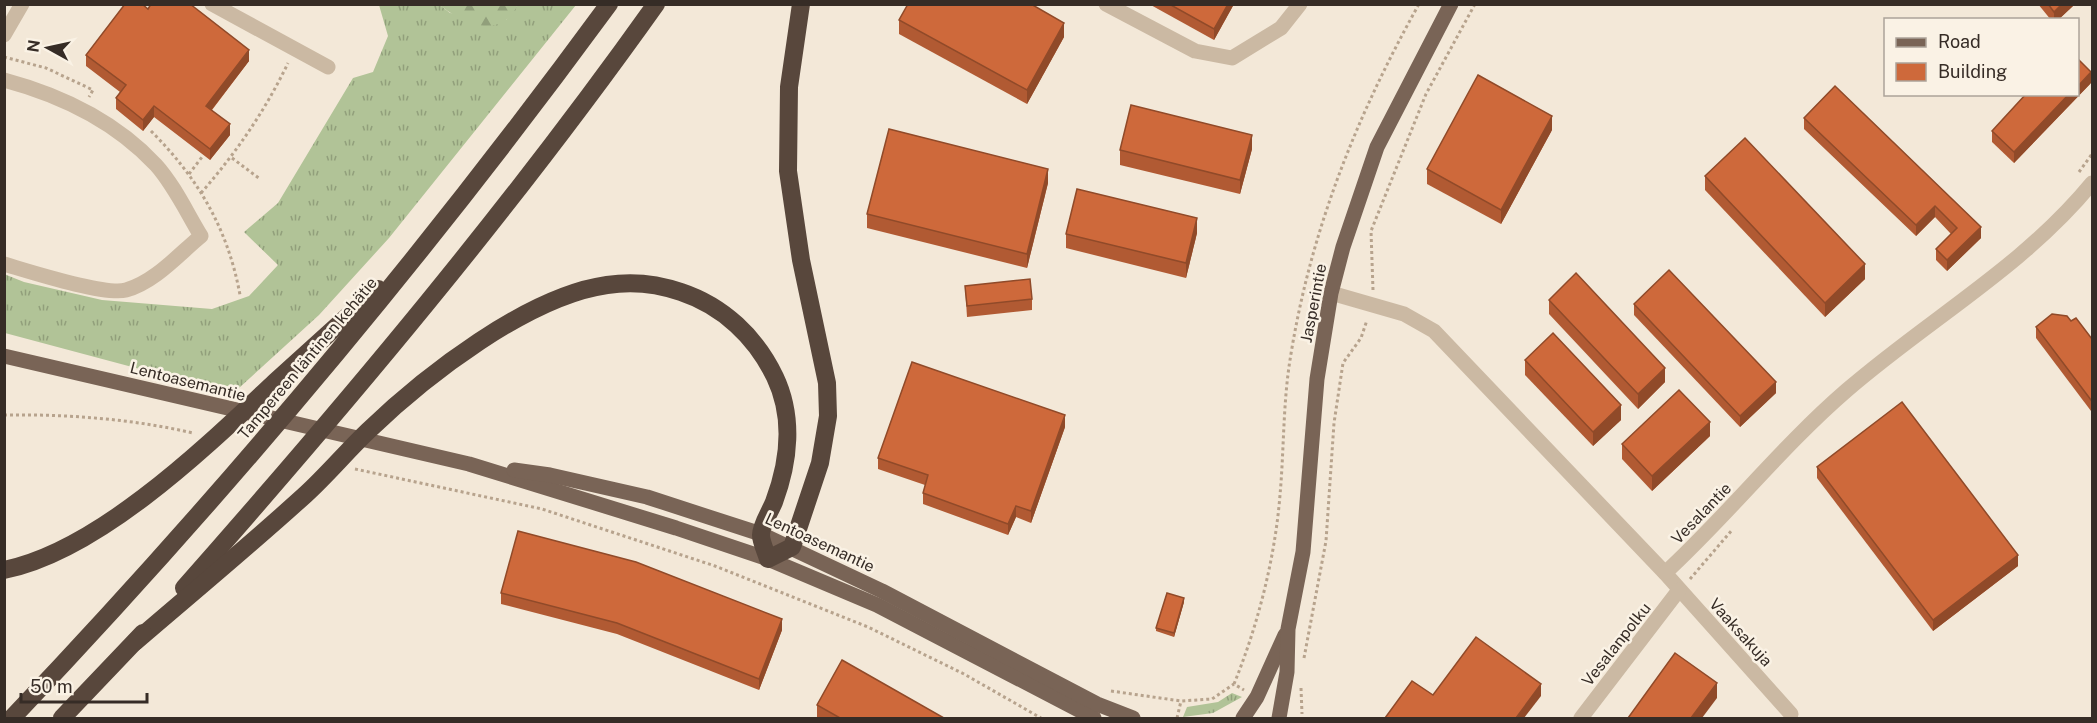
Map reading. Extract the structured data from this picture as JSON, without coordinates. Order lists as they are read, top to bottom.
{
  "streets": {
    "highway": ["Tampereen läntinen kehätie"],
    "main road": ["Jasperintie", "Lentoasemantie"],
    "street": ["Vesalantie", "Vaaksakuja", "Vesalanpolku"]
  },
  "crossings": [
    ["Vesalantie", "Vaaksakuja"],
    ["Vaaksakuja", "Vesalanpolku"]
  ],
  "legend": ["Road", "Building"],
  "scale_bar": "50 m",
  "north": "left"
}
